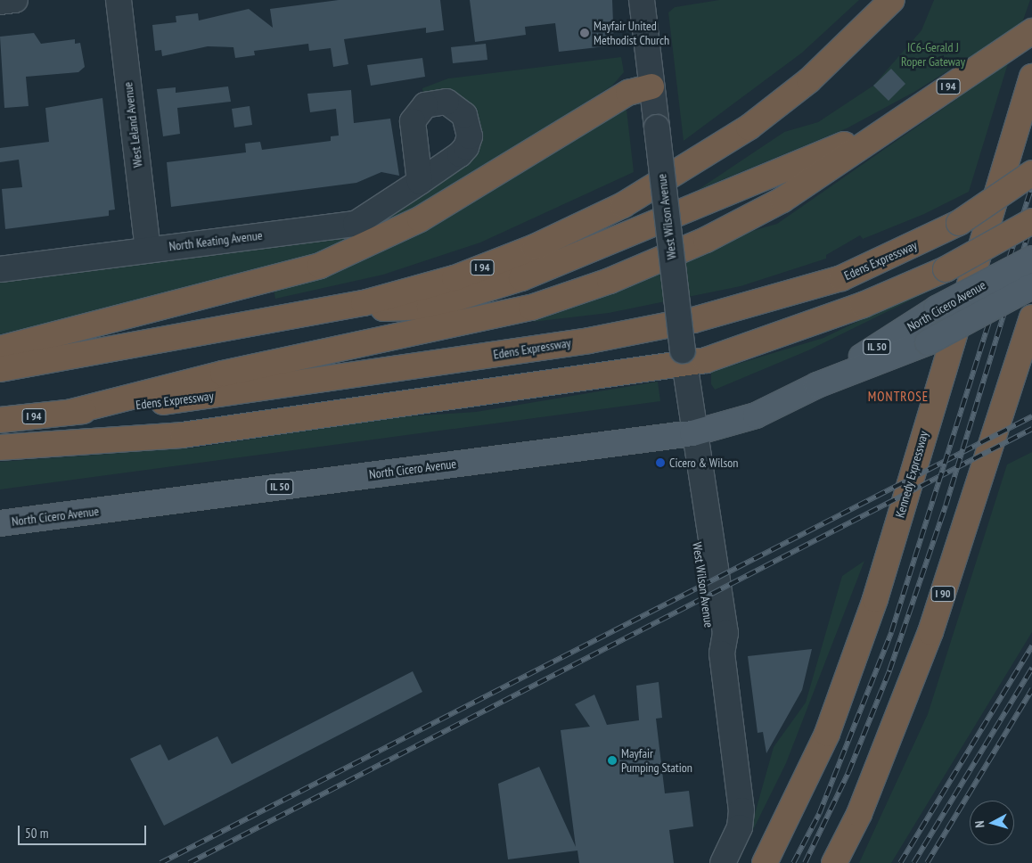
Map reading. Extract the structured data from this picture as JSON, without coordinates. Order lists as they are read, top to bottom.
{
  "streets": {
    "highway": [
      "I 94",
      "Edens Expressway",
      "Kennedy Expressway",
      "I 90"
    ],
    "main road": ["North Cicero Avenue", "IL 50"],
    "street": ["West Leland Avenue", "West Wilson Avenue", "North Keating Avenue"]
  },
  "crossings": [
    ["I 94", "Edens Expressway"],
    ["West Leland Avenue", "North Keating Avenue"],
    ["West Wilson Avenue", "North Cicero Avenue"]
  ],
  "districts": ["MONTROSE"],
  "parks": ["IC6-Gerald J Roper Gateway"],
  "places": ["Mayfair United Methodist Church", "Cicero & Wilson", "Mayfair Pumping Station"],
  "scale_bar": "50 m",
  "north": "left"
}
